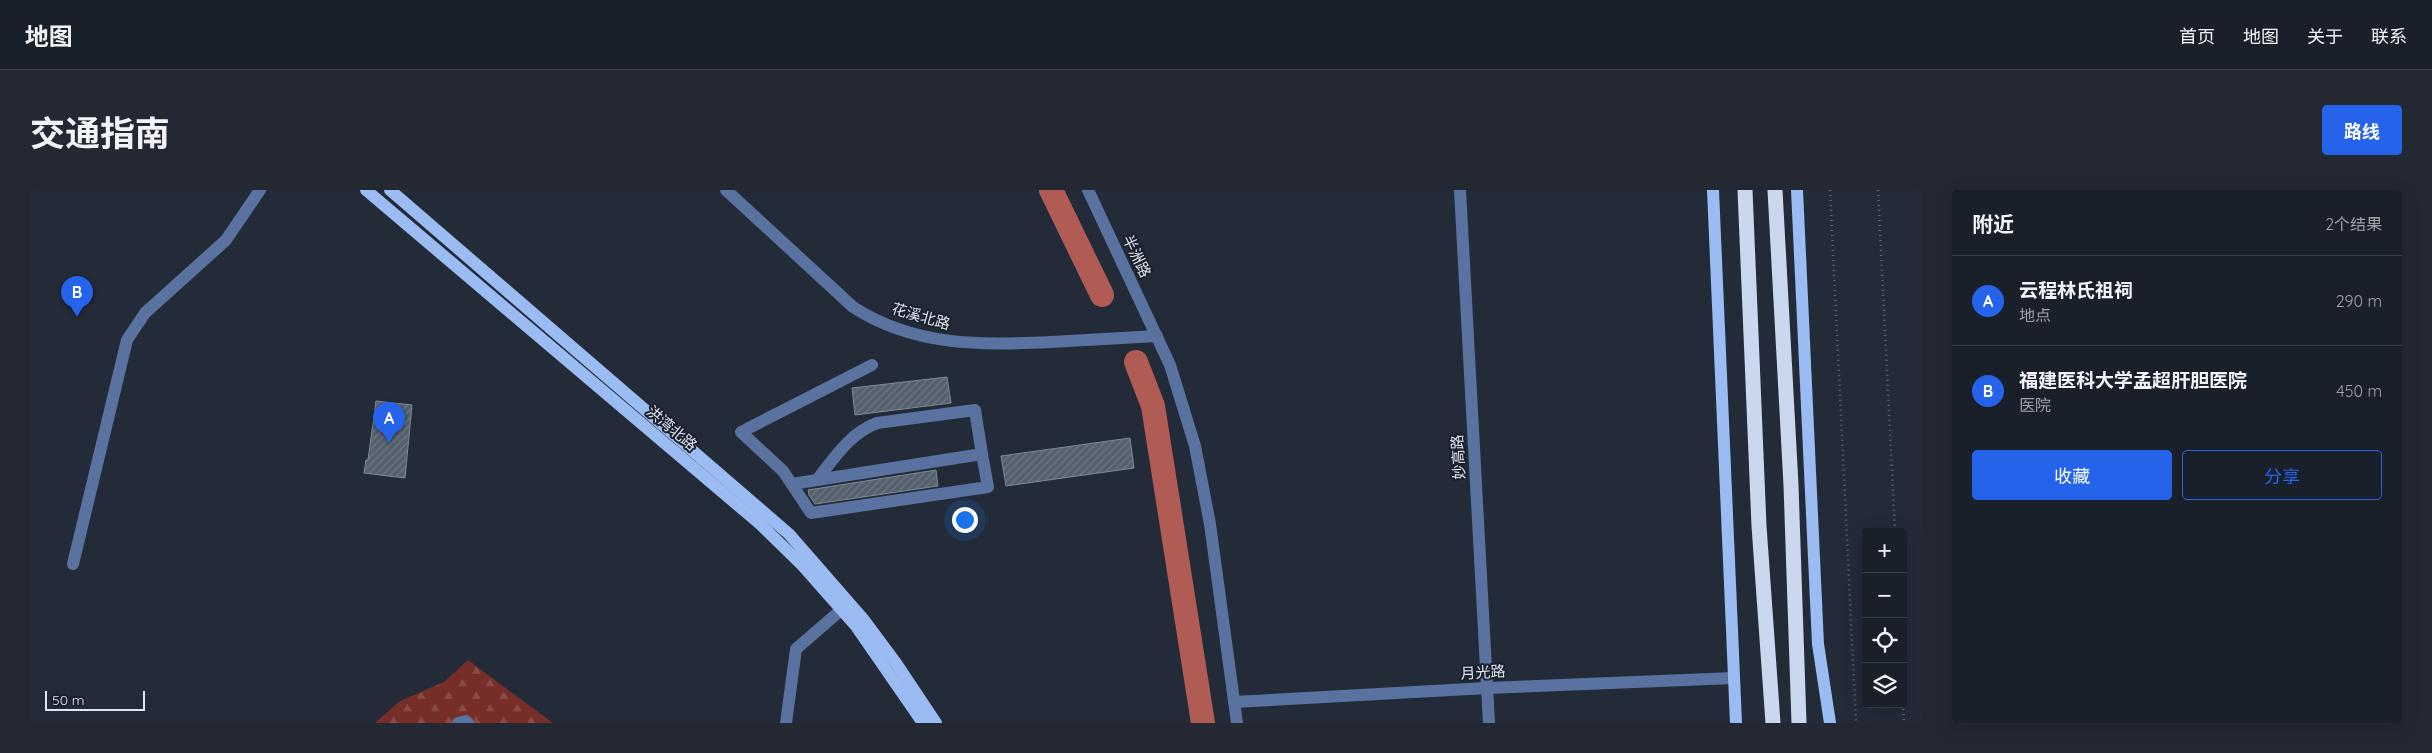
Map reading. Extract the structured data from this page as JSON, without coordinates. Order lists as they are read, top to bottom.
{
  "streets": {
    "main road": ["洪湾北路"],
    "street": [
      "半洲路",
      "花溪北路",
      "妙高路",
      "月光路"
    ]
  },
  "crossings": [
    ["半洲路", "花溪北路"],
    ["半洲路", "月光路"],
    ["妙高路", "月光路"]
  ],
  "scale_bar": "50 m",
  "page": {
    "header": "地图",
    "nav": [
      "首页",
      "地图",
      "关于",
      "联系"
    ],
    "title": "交通指南",
    "buttons": [
      "路线",
      ["收藏", "分享"]
    ],
    "heading": ["附近", "2个结果"],
    "list": [
      {
        "mark": "A",
        "name": "云程林氏祖祠",
        "note": "地点",
        "value": "290 m"
      },
      {
        "mark": "B",
        "name": "福建医科大学孟超肝胆医院",
        "note": "医院",
        "value": "450 m"
      }
    ],
    "pins": ["B", "A"],
    "map_buttons": ["+", "−"],
    "scale": "50 m"
  }
}
